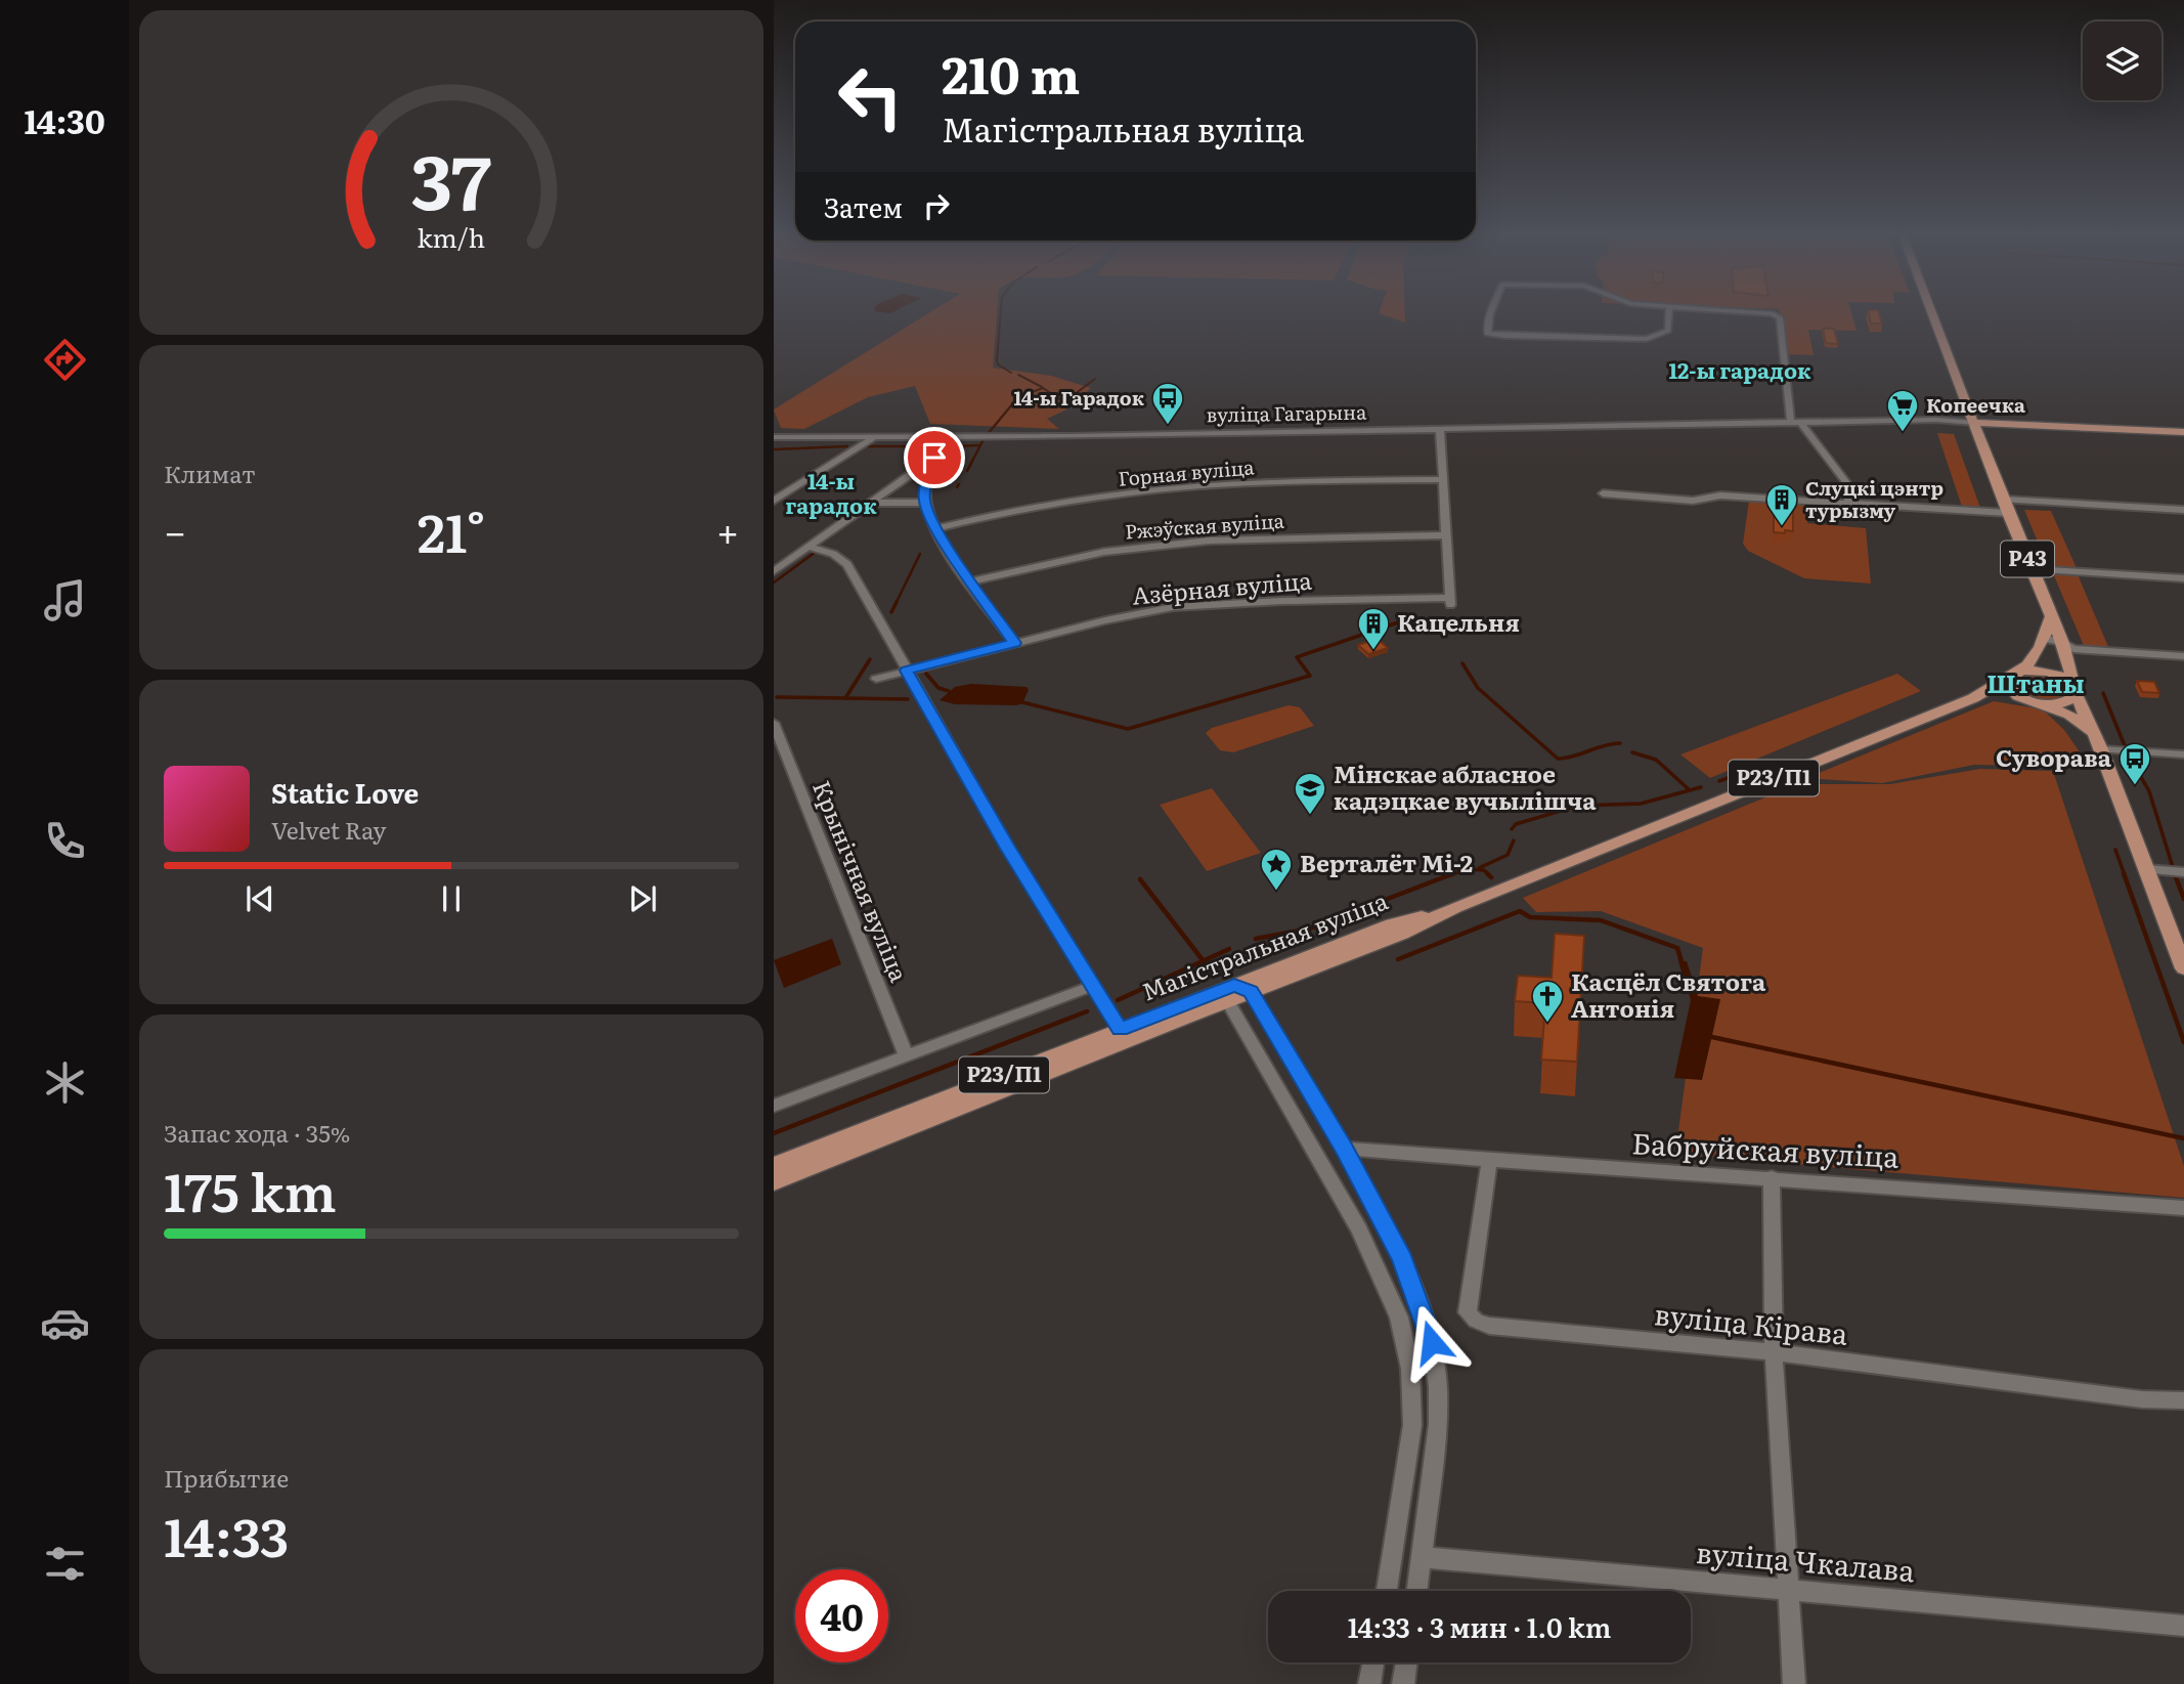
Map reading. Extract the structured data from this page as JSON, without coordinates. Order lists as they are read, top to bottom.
{
  "streets": {
    "main road": [
      "вуліца Гагарына",
      "Р43",
      "Р23/П1",
      "Магістральная вуліца"
    ],
    "street": [
      "Горная вуліца",
      "Ржэўская вуліца",
      "Азёрная вуліца",
      "Крынічная вуліца",
      "Бабруйская вуліца",
      "вуліца Кірава",
      "вуліца Чкалава"
    ]
  },
  "crossings": [
    ["вуліца Гагарына", "Р43"],
    ["Бабруйская вуліца", "вуліца Кірава"]
  ],
  "districts": ["12-ы гарадок", "14-ы гарадок", "Штаны"],
  "places": {
    "bus stop": ["14-ы Гарадок", "Суворава"],
    "supermarket": ["Копеечка"],
    "building": ["Слуцкі цэнтр турызму", "Кацельня"],
    "school or university": ["Мінскае абласное кадэцкае вучылішча"],
    "place": ["Верталёт Мі-2"],
    "church": ["Касцёл Святога Антонія"]
  },
  "page": {
    "tabs": "14:30",
    "turn": ["210 m", "Магістральная вуліца"],
    "then": "Затем",
    "tile": [
      "Климат",
      ["Запас хода · 35%", "175 km"],
      ["Прибытие", "14:33"]
    ],
    "heat": ["−", "21°", "+"],
    "song": ["Static Love", "Velvet Ray"],
    "limit": "40",
    "trip": "14:33 · 3 мин · 1.0 km",
    "gauge": ["37", "km/h"]
  }
}
